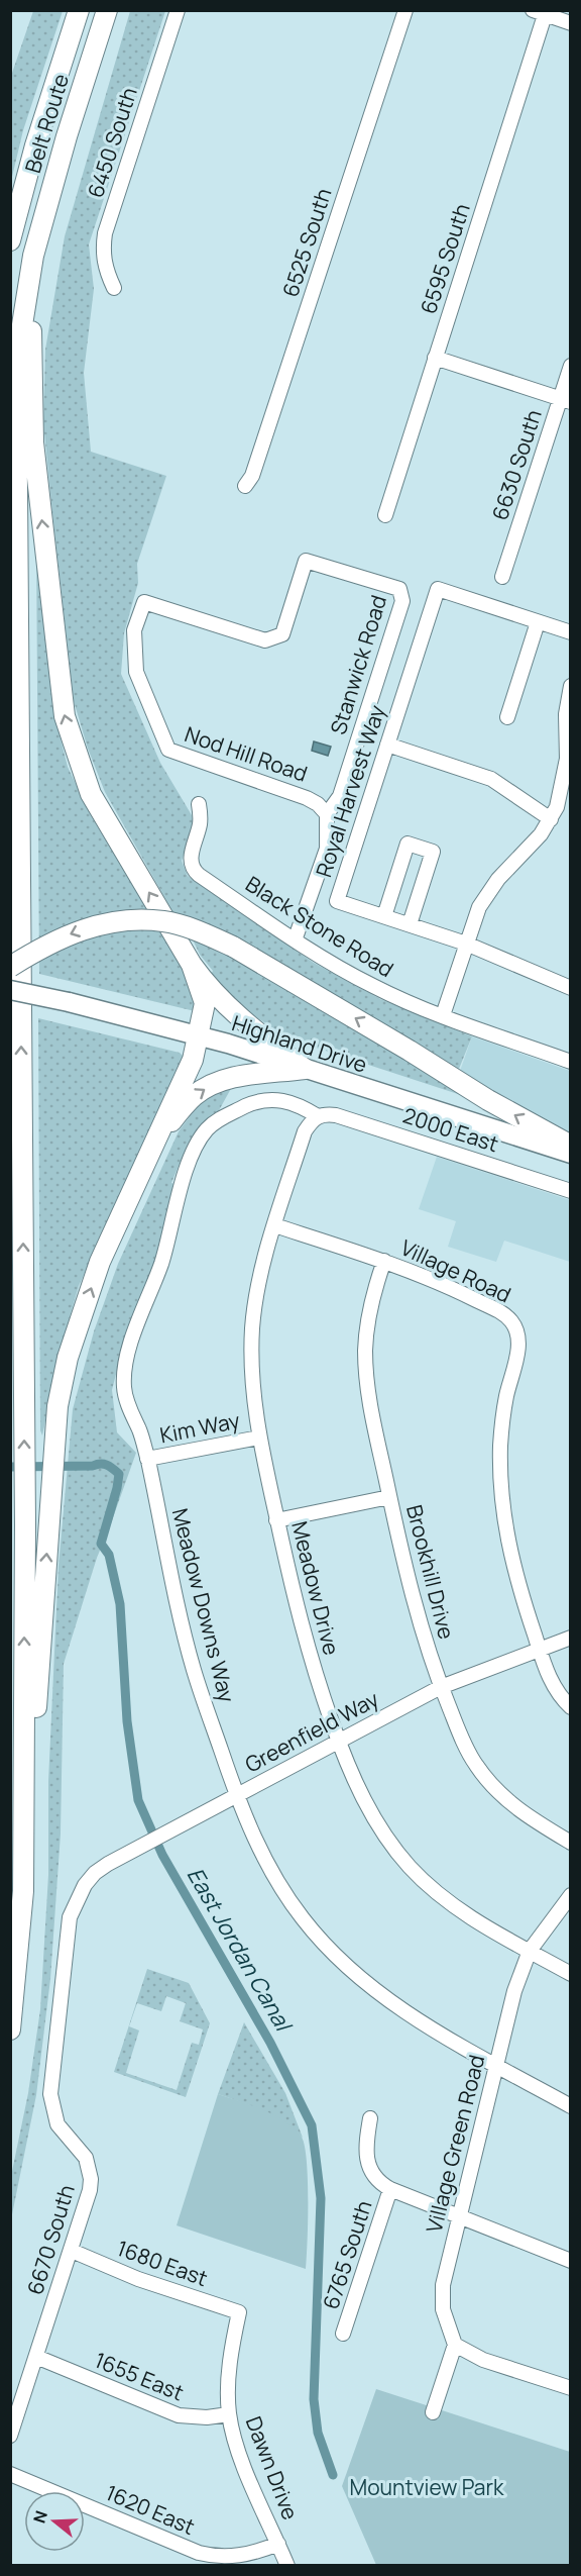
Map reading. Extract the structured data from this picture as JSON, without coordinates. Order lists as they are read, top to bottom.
{
  "streets": {
    "highway": ["Belt Route"],
    "main road": ["Highland Drive"],
    "street": [
      "6450 South",
      "6525 South",
      "6595 South",
      "6630 South",
      "Stanwick Road",
      "Nod Hill Road",
      "Royal Harvest Way",
      "Black Stone Road",
      "2000 East",
      "Village Road",
      "Kim Way",
      "Brookhill Drive",
      "Meadow Drive",
      "Meadow Downs Way",
      "Greenfield Way",
      "Village Green Road",
      "6670 South",
      "6765 South",
      "1680 East",
      "1655 East",
      "Dawn Drive",
      "1620 East"
    ]
  },
  "crossings": [
    ["Stanwick Road", "Nod Hill Road"],
    ["2000 East", "Meadow Drive"],
    ["2000 East", "Meadow Downs Way"],
    ["Village Road", "Brookhill Drive"],
    ["Village Road", "Meadow Drive"],
    ["Village Road", "Greenfield Way"],
    ["Kim Way", "Meadow Drive"],
    ["Kim Way", "Meadow Downs Way"],
    ["Brookhill Drive", "Greenfield Way"],
    ["Meadow Drive", "Meadow Downs Way"],
    ["Meadow Drive", "Greenfield Way"],
    ["Meadow Drive", "Village Green Road"],
    ["Meadow Downs Way", "Greenfield Way"],
    ["Meadow Downs Way", "Village Green Road"],
    ["Greenfield Way", "6670 South"],
    ["6670 South", "1680 East"],
    ["6670 South", "1655 East"],
    ["1680 East", "Dawn Drive"],
    ["1655 East", "Dawn Drive"],
    ["Dawn Drive", "1620 East"]
  ],
  "water": ["East Jordan Canal"],
  "parks": ["Mountview Park"],
  "north": "left"
}
